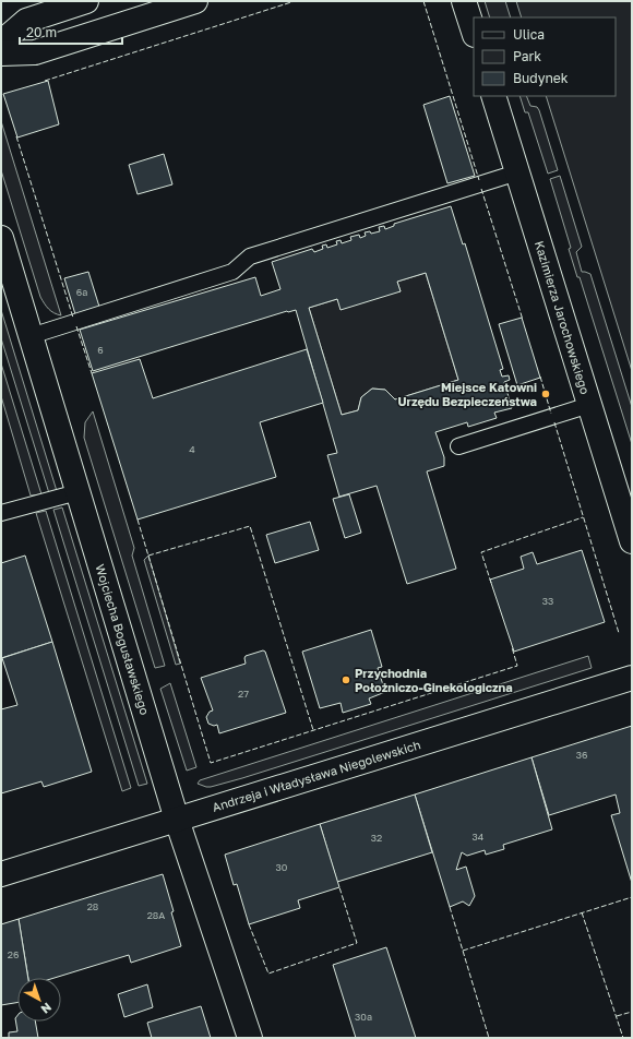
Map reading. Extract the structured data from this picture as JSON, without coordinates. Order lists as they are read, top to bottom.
{
  "streets": {
    "street": ["Kazimierza Jarochowskiego", "Wojciecha Bogusławskiego", "Andrzeja i Władysława Niegolewskich"]
  },
  "crossings": [
    ["Wojciecha Bogusławskiego", "Andrzeja i Władysława Niegolewskich"]
  ],
  "places": ["Miejsce Katowni Urzędu Bezpieczeństwa", "Przychodnia Położniczo-Ginekologiczna"],
  "house_numbers": [
    "6a",
    "6",
    "4",
    "33",
    "27",
    "36",
    "34",
    "32",
    "30",
    "28",
    "28A",
    "26",
    "30a"
  ],
  "legend": ["Ulica", "Park", "Budynek"],
  "scale_bar": "20 m",
  "north": "bottom right"
}
